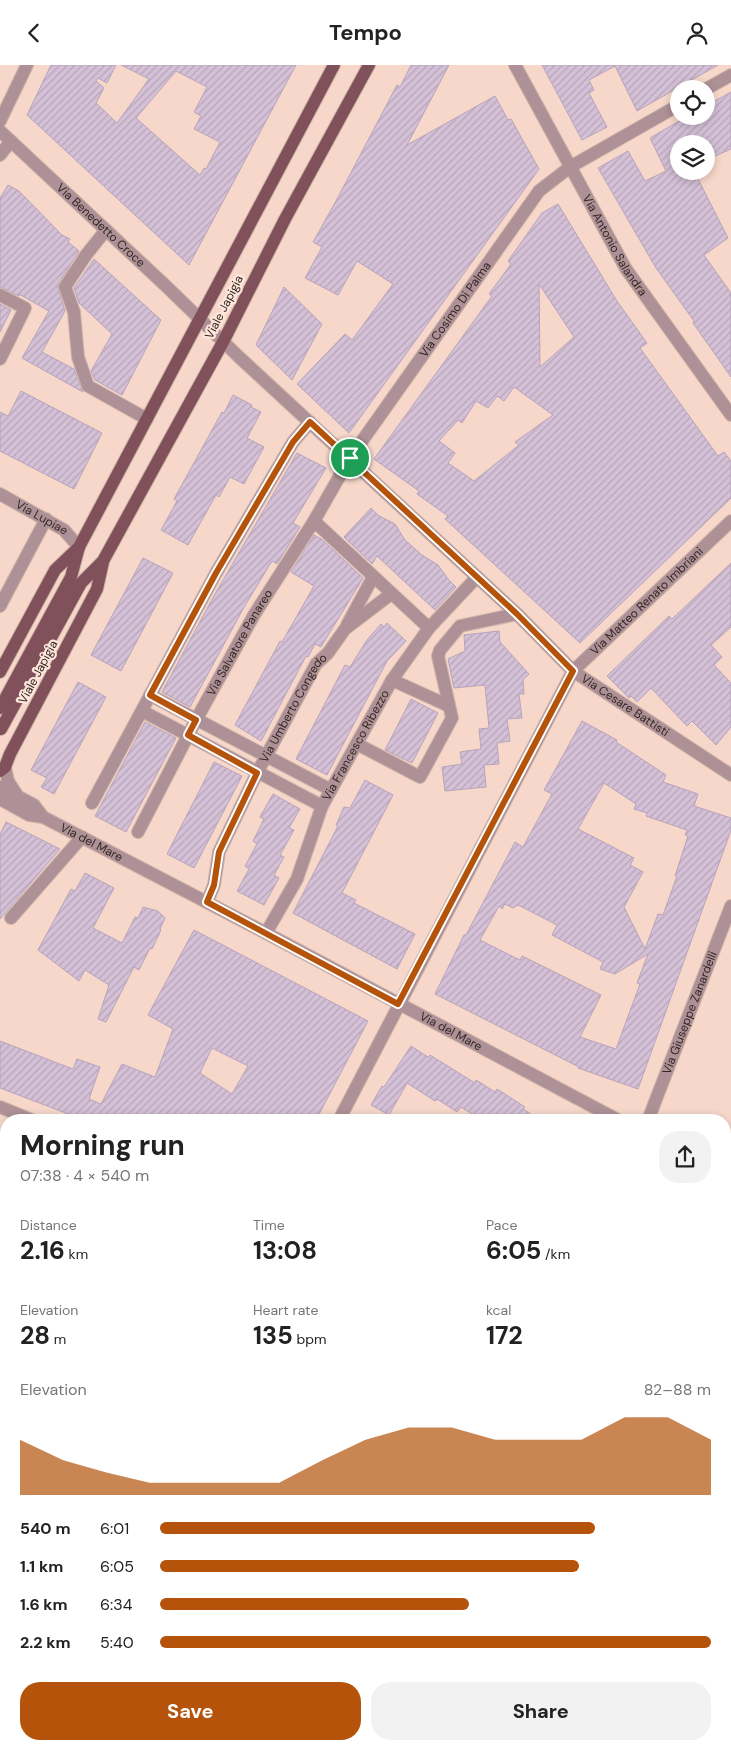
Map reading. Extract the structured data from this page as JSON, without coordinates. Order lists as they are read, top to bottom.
{
  "streets": {
    "main road": ["Viale Japigia"],
    "street": [
      "Via Benedetto Croce",
      "Via Antonio Salandra",
      "Via Cosimo Di Palma",
      "Via Lupiae",
      "Via Matteo Renato Imbriani",
      "Via Salvatore Panareo",
      "Via Cesare Battisti",
      "Via Umberto Congedo",
      "Via Francesco Ribezzo",
      "Via del Mare",
      "Via Giuseppe Zanardelli"
    ]
  },
  "crossings": [
    ["Via Benedetto Croce", "Viale Japigia"],
    ["Via Benedetto Croce", "Via Cesare Battisti"],
    ["Via Antonio Salandra", "Via Cosimo Di Palma"],
    ["Viale Japigia", "Via Lupiae"],
    ["Viale Japigia", "Via Cesare Battisti"],
    ["Via Cosimo Di Palma", "Via Salvatore Panareo"],
    ["Via Cosimo Di Palma", "Via Cesare Battisti"],
    ["Via Matteo Renato Imbriani", "Via Cesare Battisti"],
    ["Via Matteo Renato Imbriani", "Via del Mare"],
    ["Via Salvatore Panareo", "Via Cesare Battisti"],
    ["Via Cesare Battisti", "Via Francesco Ribezzo"],
    ["Via Umberto Congedo", "Via del Mare"],
    ["Via Francesco Ribezzo", "Via del Mare"]
  ],
  "page": {
    "header": "Tempo",
    "heading": ["Morning run", "07:38 · 4 × 540 m"],
    "stats": [
      ["Distance", "2.16 km"],
      ["Time", "13:08"],
      ["Pace", "6:05 /km"],
      ["Elevation", "28 m"],
      ["Heart rate", "135 bpm"],
      ["kcal", "172"]
    ],
    "chart": ["Elevation", "82–88 m"],
    "list": [
      {
        "name": "540 m",
        "note": "6:01"
      },
      {
        "name": "1.1 km",
        "note": "6:05"
      },
      {
        "name": "1.6 km",
        "note": "6:34"
      },
      {
        "name": "2.2 km",
        "note": "5:40"
      }
    ],
    "buttons": ["Save", "Share"]
  }
}
